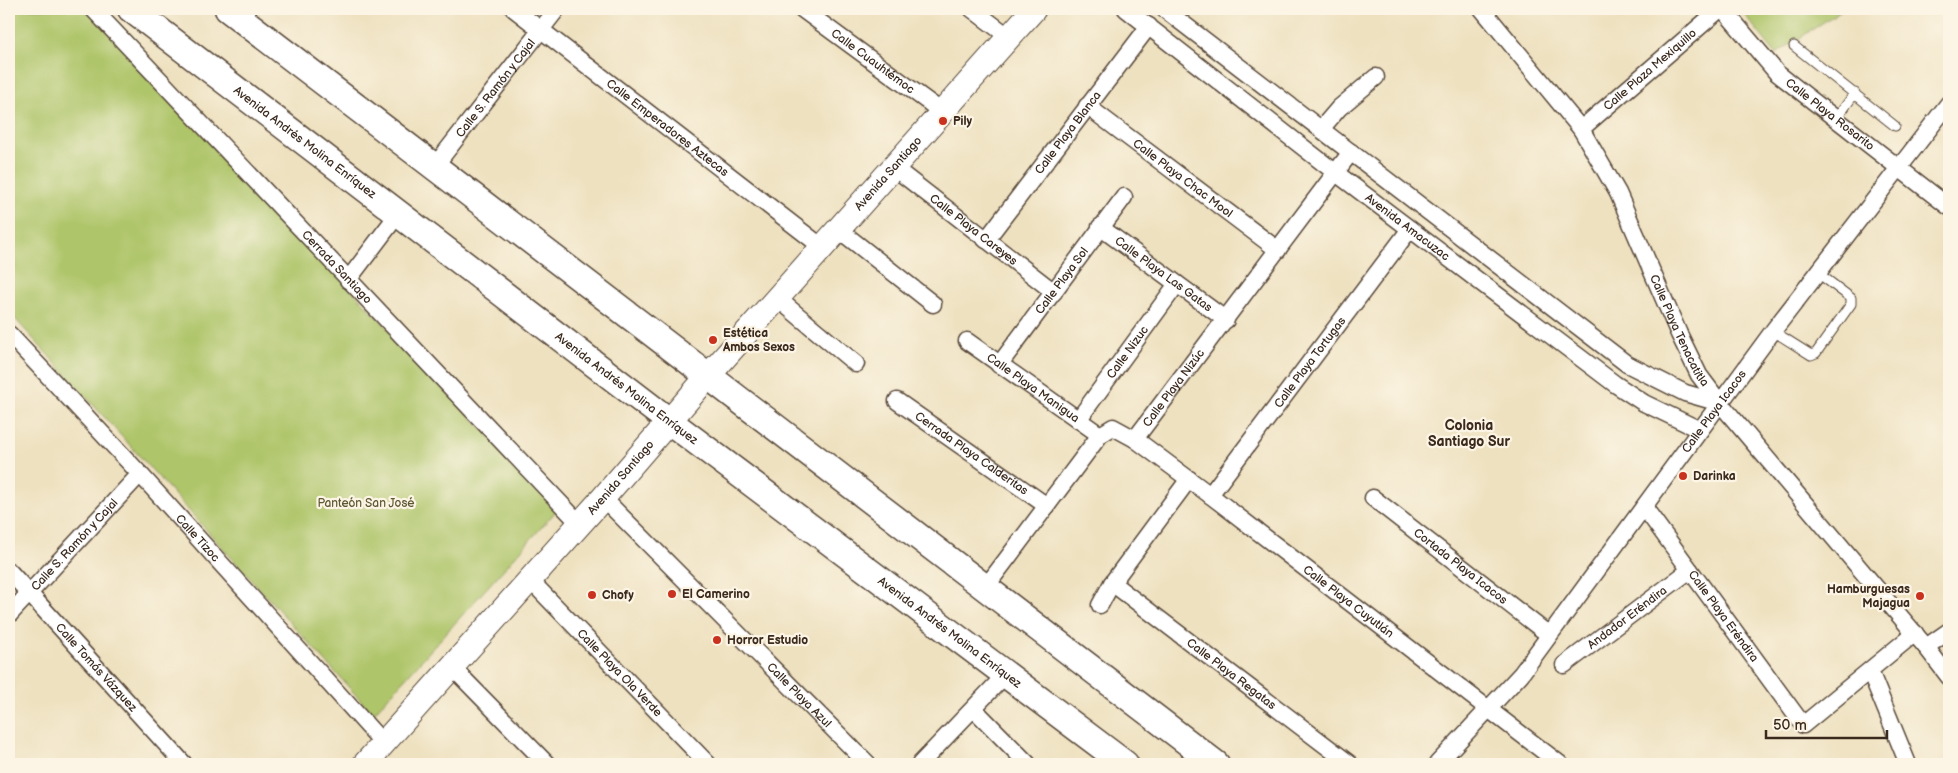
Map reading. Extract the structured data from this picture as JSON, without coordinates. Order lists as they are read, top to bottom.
{
  "streets": {
    "main road": ["Avenida Andrés Molina Enríquez"],
    "street": [
      "Calle Cuauhtémoc",
      "Calle Plaza Mexiquillo",
      "Calle S. Ramón y Cajal",
      "Calle Playa Rosarito",
      "Calle Emperadores Aztecas",
      "Calle Playa Blanca",
      "Avenida Santiago",
      "Calle Playa Chac Mool",
      "Avenida Amacuzac",
      "Calle Playa Careyes",
      "Cerrada Santiago",
      "Calle Playa Las Gatas",
      "Calle Playa Sol",
      "Calle Playa Tenacatitla",
      "Calle Nizuc",
      "Calle Playa Tortugas",
      "Calle Playa Manigua",
      "Calle Playa Nizúc",
      "Calle Playa Icacos",
      "Cerrada Playa Calderitas",
      "Calle Tizoc",
      "Cortada Playa Icacos",
      "Calle Playa Cuyutlán",
      "Calle Playa Eréndira",
      "Andador Eréndira",
      "Calle Tomás Vázquez",
      "Calle Playa Ola Verde",
      "Calle Playa Regatas",
      "Calle Playa Azul"
    ]
  },
  "crossings": [
    ["Calle Cuauhtémoc", "Avenida Santiago"],
    ["Calle Plaza Mexiquillo", "Calle Playa Rosarito"],
    ["Calle Plaza Mexiquillo", "Calle Playa Tenacatitla"],
    ["Calle S. Ramón y Cajal", "Calle Emperadores Aztecas"],
    ["Calle S. Ramón y Cajal", "Calle Tizoc"],
    ["Calle S. Ramón y Cajal", "Calle Tomás Vázquez"],
    ["Calle Playa Rosarito", "Calle Playa Icacos"],
    ["Calle Emperadores Aztecas", "Avenida Santiago"],
    ["Calle Playa Blanca", "Calle Playa Chac Mool"],
    ["Calle Playa Blanca", "Avenida Amacuzac"],
    ["Calle Playa Blanca", "Calle Playa Careyes"],
    ["Avenida Andrés Molina Enríquez", "Avenida Santiago"],
    ["Avenida Santiago", "Calle Playa Careyes"],
    ["Avenida Santiago", "Cerrada Santiago"],
    ["Avenida Santiago", "Calle Tizoc"],
    ["Avenida Santiago", "Calle Playa Ola Verde"],
    ["Avenida Santiago", "Calle Playa Azul"],
    ["Calle Playa Chac Mool", "Calle Playa Nizúc"],
    ["Avenida Amacuzac", "Calle Playa Tenacatitla"],
    ["Avenida Amacuzac", "Calle Playa Tortugas"],
    ["Avenida Amacuzac", "Calle Playa Nizúc"],
    ["Avenida Amacuzac", "Calle Playa Icacos"],
    ["Calle Playa Careyes", "Calle Playa Sol"],
    ["Calle Playa Las Gatas", "Calle Playa Sol"],
    ["Calle Playa Las Gatas", "Calle Nizuc"],
    ["Calle Playa Las Gatas", "Calle Playa Nizúc"],
    ["Calle Playa Sol", "Calle Playa Manigua"],
    ["Calle Playa Tenacatitla", "Calle Playa Icacos"],
    ["Calle Nizuc", "Calle Playa Manigua"],
    ["Calle Playa Tortugas", "Calle Playa Cuyutlán"],
    ["Calle Playa Manigua", "Calle Playa Nizúc"],
    ["Calle Playa Nizúc", "Calle Playa Cuyutlán"],
    ["Calle Playa Icacos", "Cortada Playa Icacos"],
    ["Calle Playa Icacos", "Calle Playa Cuyutlán"],
    ["Calle Playa Icacos", "Calle Playa Eréndira"],
    ["Calle Playa Eréndira", "Andador Eréndira"]
  ],
  "districts": ["Colonia Santiago Sur"],
  "parks": ["Panteón San José"],
  "places": [
    "Pily",
    "Estética Ambos Sexos",
    "Darinka",
    "El Camerino",
    "Chofy",
    "Hamburguesas Majagua",
    "Horror Estudio"
  ],
  "scale_bar": "50 m"
}
